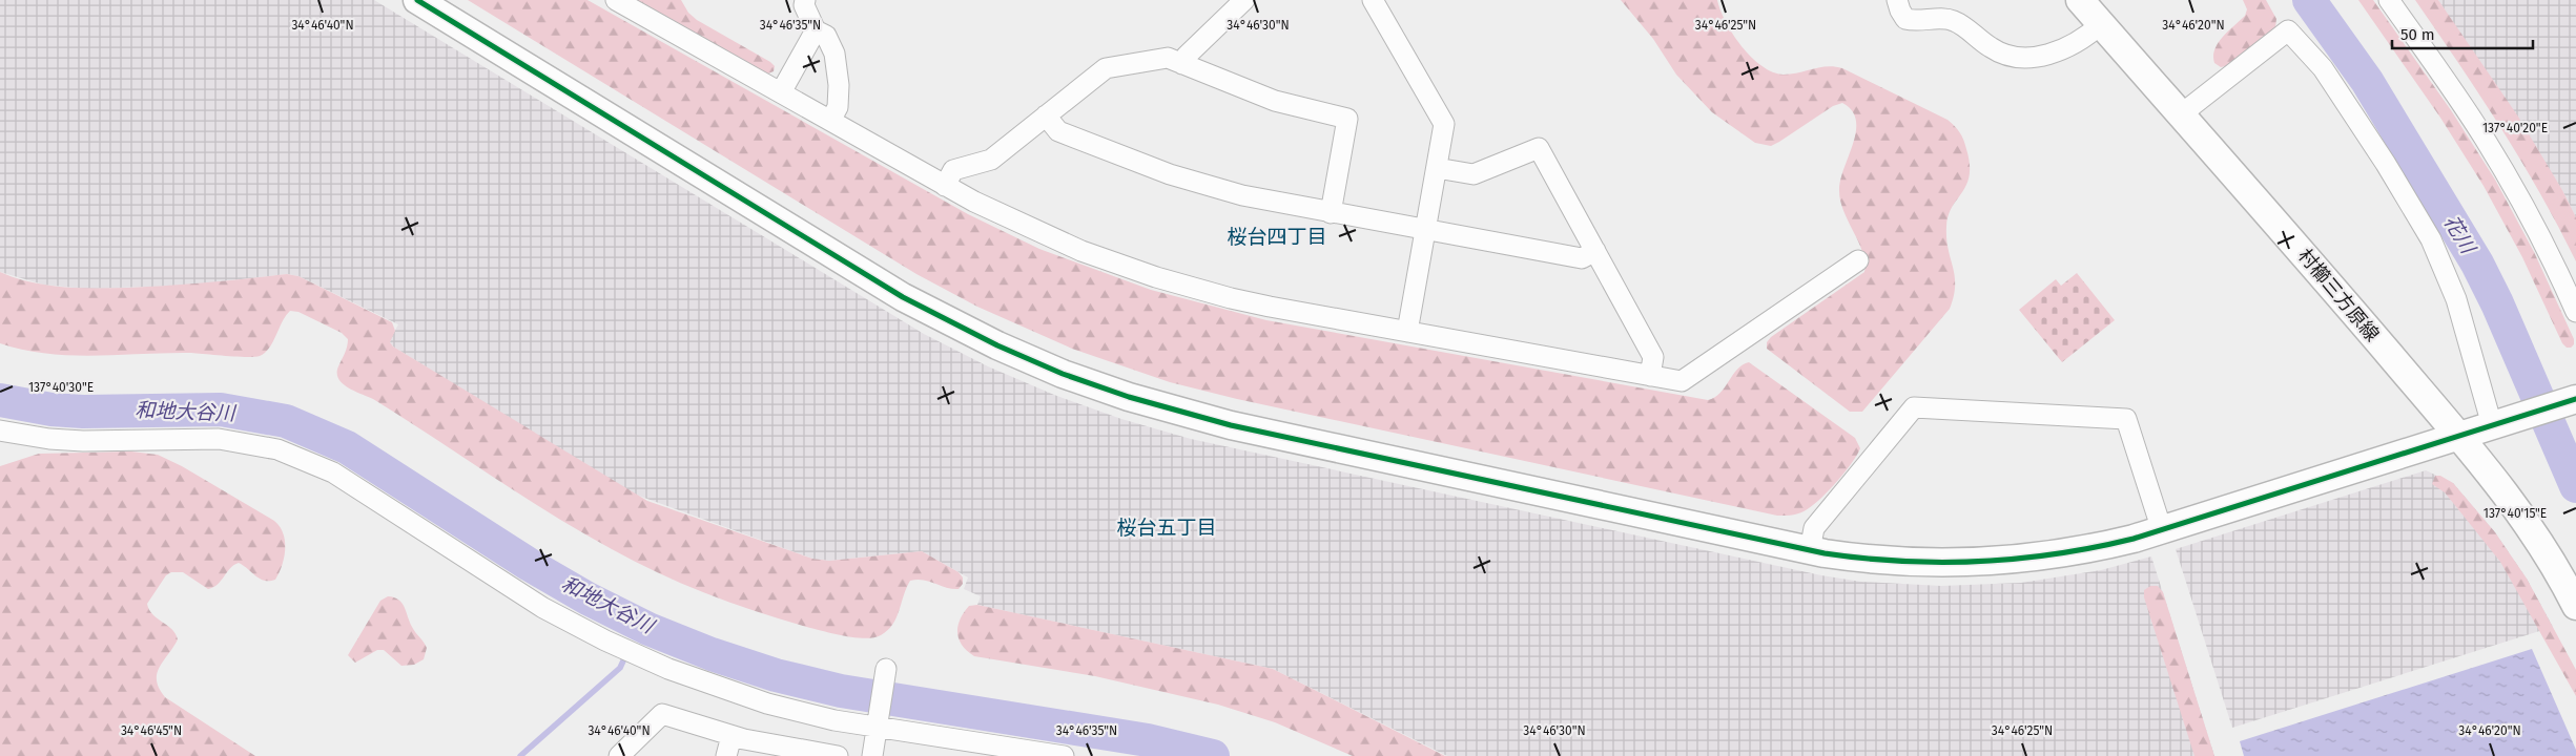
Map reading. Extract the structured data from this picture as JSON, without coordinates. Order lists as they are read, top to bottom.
{
  "streets": {
    "street": ["村櫛三方原線"]
  },
  "districts": ["桜台四丁目", "桜台五丁目"],
  "water": ["花川", "和地大谷川"],
  "scale_bar": "50 m",
  "coordinates": [
    "34°46'40\"N",
    "34°46'35\"N",
    "34°46'30\"N",
    "34°46'25\"N",
    "34°46'20\"N",
    "137°40'20\"E",
    "137°40'30\"E",
    "137°40'15\"E",
    "34°46'45\"N"
  ]
}
